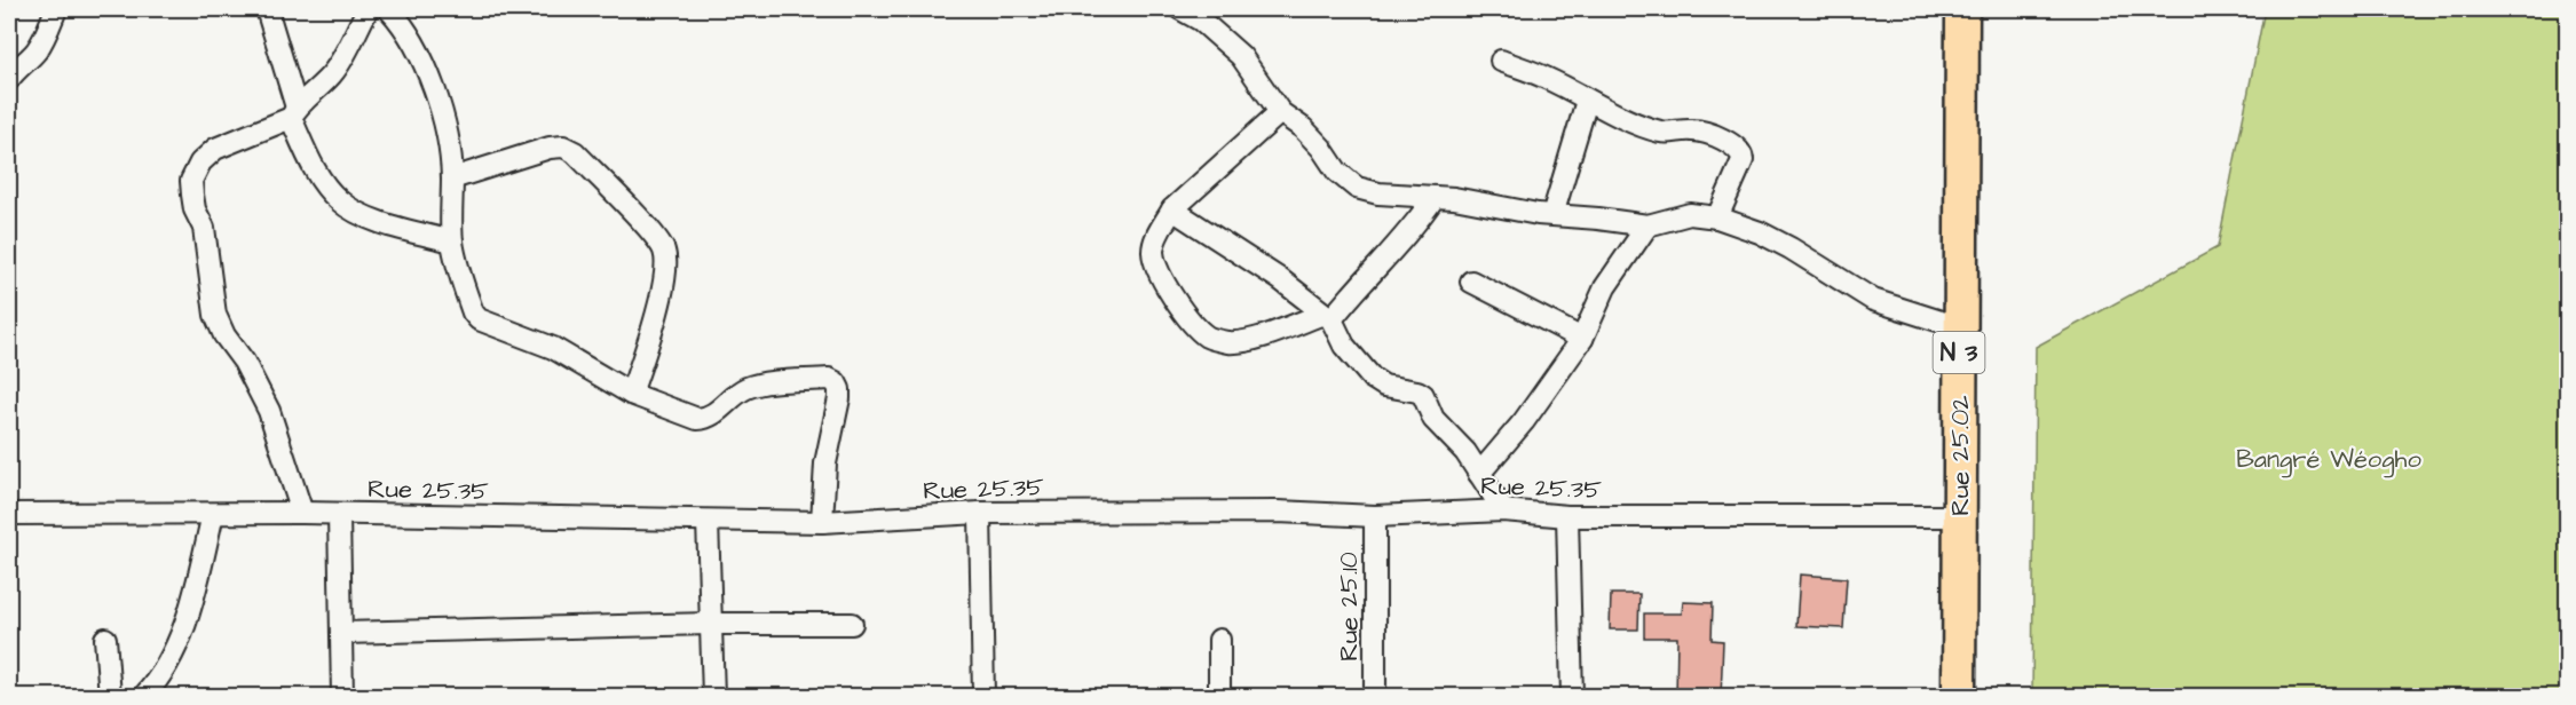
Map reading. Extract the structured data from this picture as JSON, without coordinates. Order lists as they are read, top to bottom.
{
  "streets": {
    "main road": ["N 3", "Rue 25.02"],
    "street": ["Rue 25.35", "Rue 25.10"]
  },
  "crossings": [
    ["Rue 25.02", "Rue 25.35"],
    ["Rue 25.35", "Rue 25.10"]
  ],
  "parks": ["Bangré Wéogho"]
}
